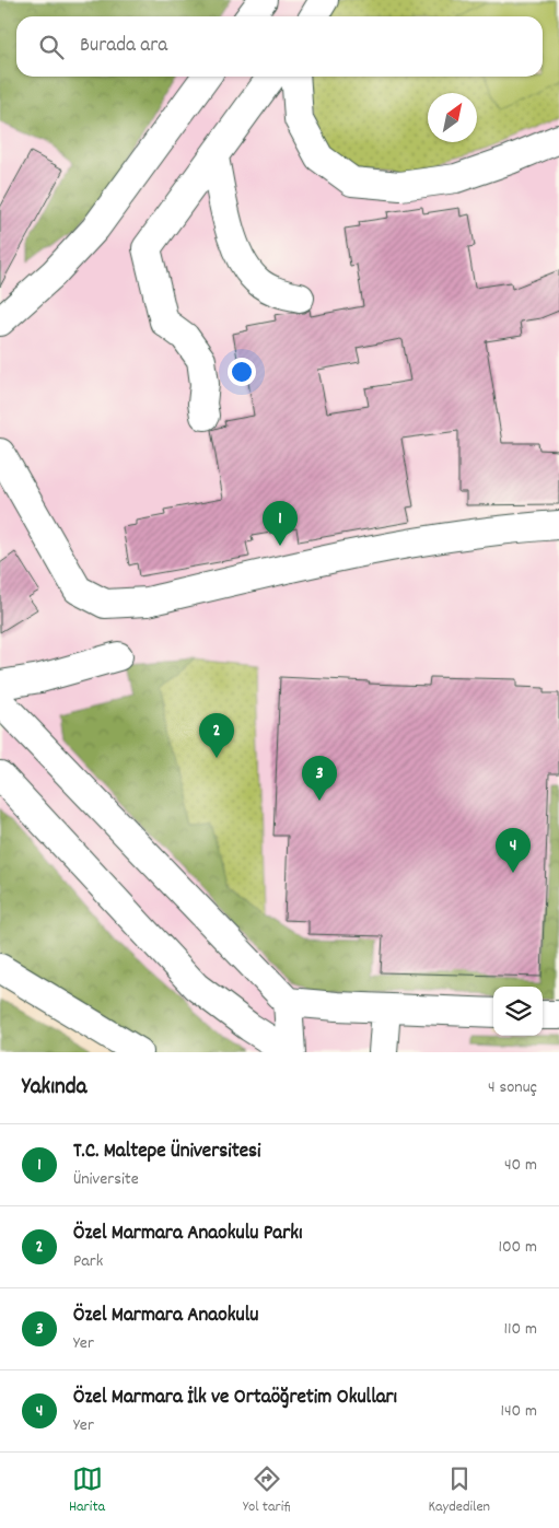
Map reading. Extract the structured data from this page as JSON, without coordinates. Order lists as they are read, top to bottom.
{
  "north": "top right",
  "page": {
    "search": "Burada ara",
    "pins": [
      "1",
      "2",
      "3",
      "4"
    ],
    "heading": ["Yakında", "4 sonuç"],
    "list": [
      {
        "mark": "1",
        "name": "T.C. Maltepe Üniversitesi",
        "note": "Üniversite",
        "value": "40 m"
      },
      {
        "mark": "2",
        "name": "Özel Marmara Anaokulu Parkı",
        "note": "Park",
        "value": "100 m"
      },
      {
        "mark": "3",
        "name": "Özel Marmara Anaokulu",
        "note": "Yer",
        "value": "110 m"
      },
      {
        "mark": "4",
        "name": "Özel Marmara İlk ve Ortaöğretim Okulları",
        "note": "Yer",
        "value": "140 m"
      }
    ],
    "nav": ["Harita", "Yol tarifi", "Kaydedilen"]
  }
}
